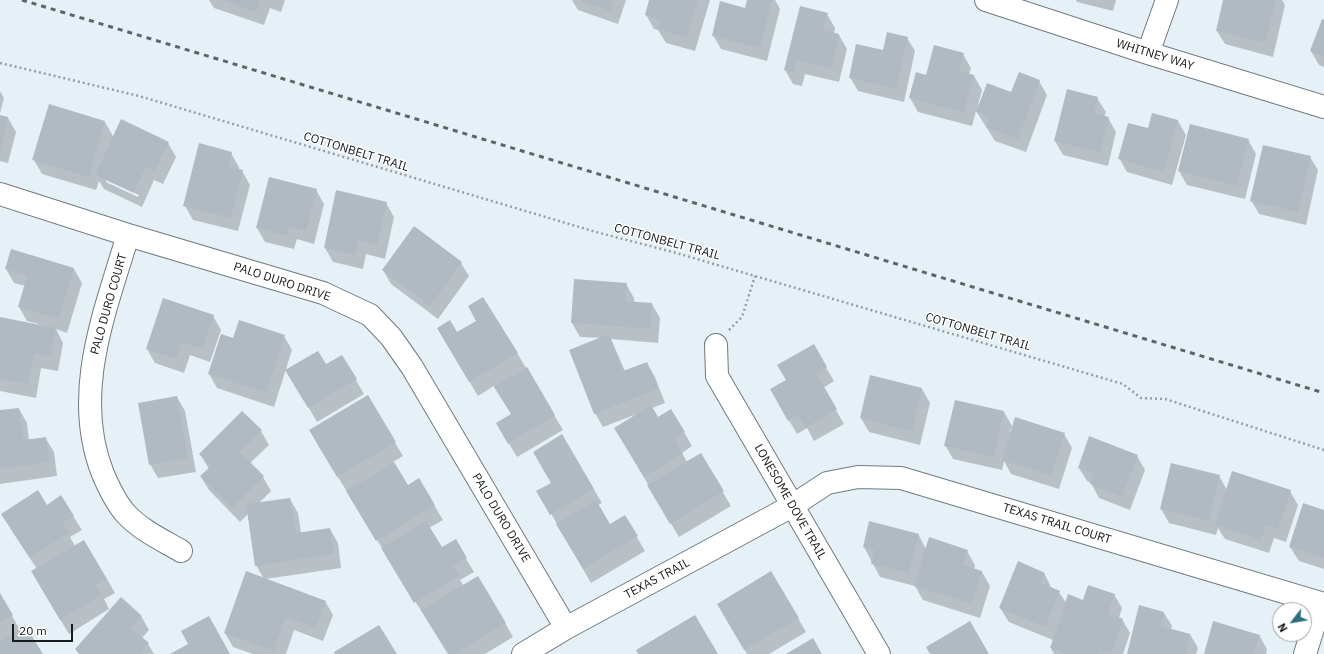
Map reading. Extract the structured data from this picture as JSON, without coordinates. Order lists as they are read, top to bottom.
{
  "streets": {
    "street": [
      "WHITNEY WAY",
      "PALO DURO DRIVE",
      "PALO DURO COURT",
      "LONESOME DOVE TRAIL",
      "TEXAS TRAIL COURT",
      "TEXAS TRAIL"
    ],
    "path": ["COTTONBELT TRAIL"]
  },
  "crossings": [
    ["PALO DURO DRIVE", "PALO DURO COURT"],
    ["PALO DURO DRIVE", "TEXAS TRAIL"],
    ["LONESOME DOVE TRAIL", "TEXAS TRAIL COURT"],
    ["LONESOME DOVE TRAIL", "TEXAS TRAIL"],
    ["TEXAS TRAIL COURT", "TEXAS TRAIL"]
  ],
  "scale_bar": "20 m",
  "north": "bottom left"
}
